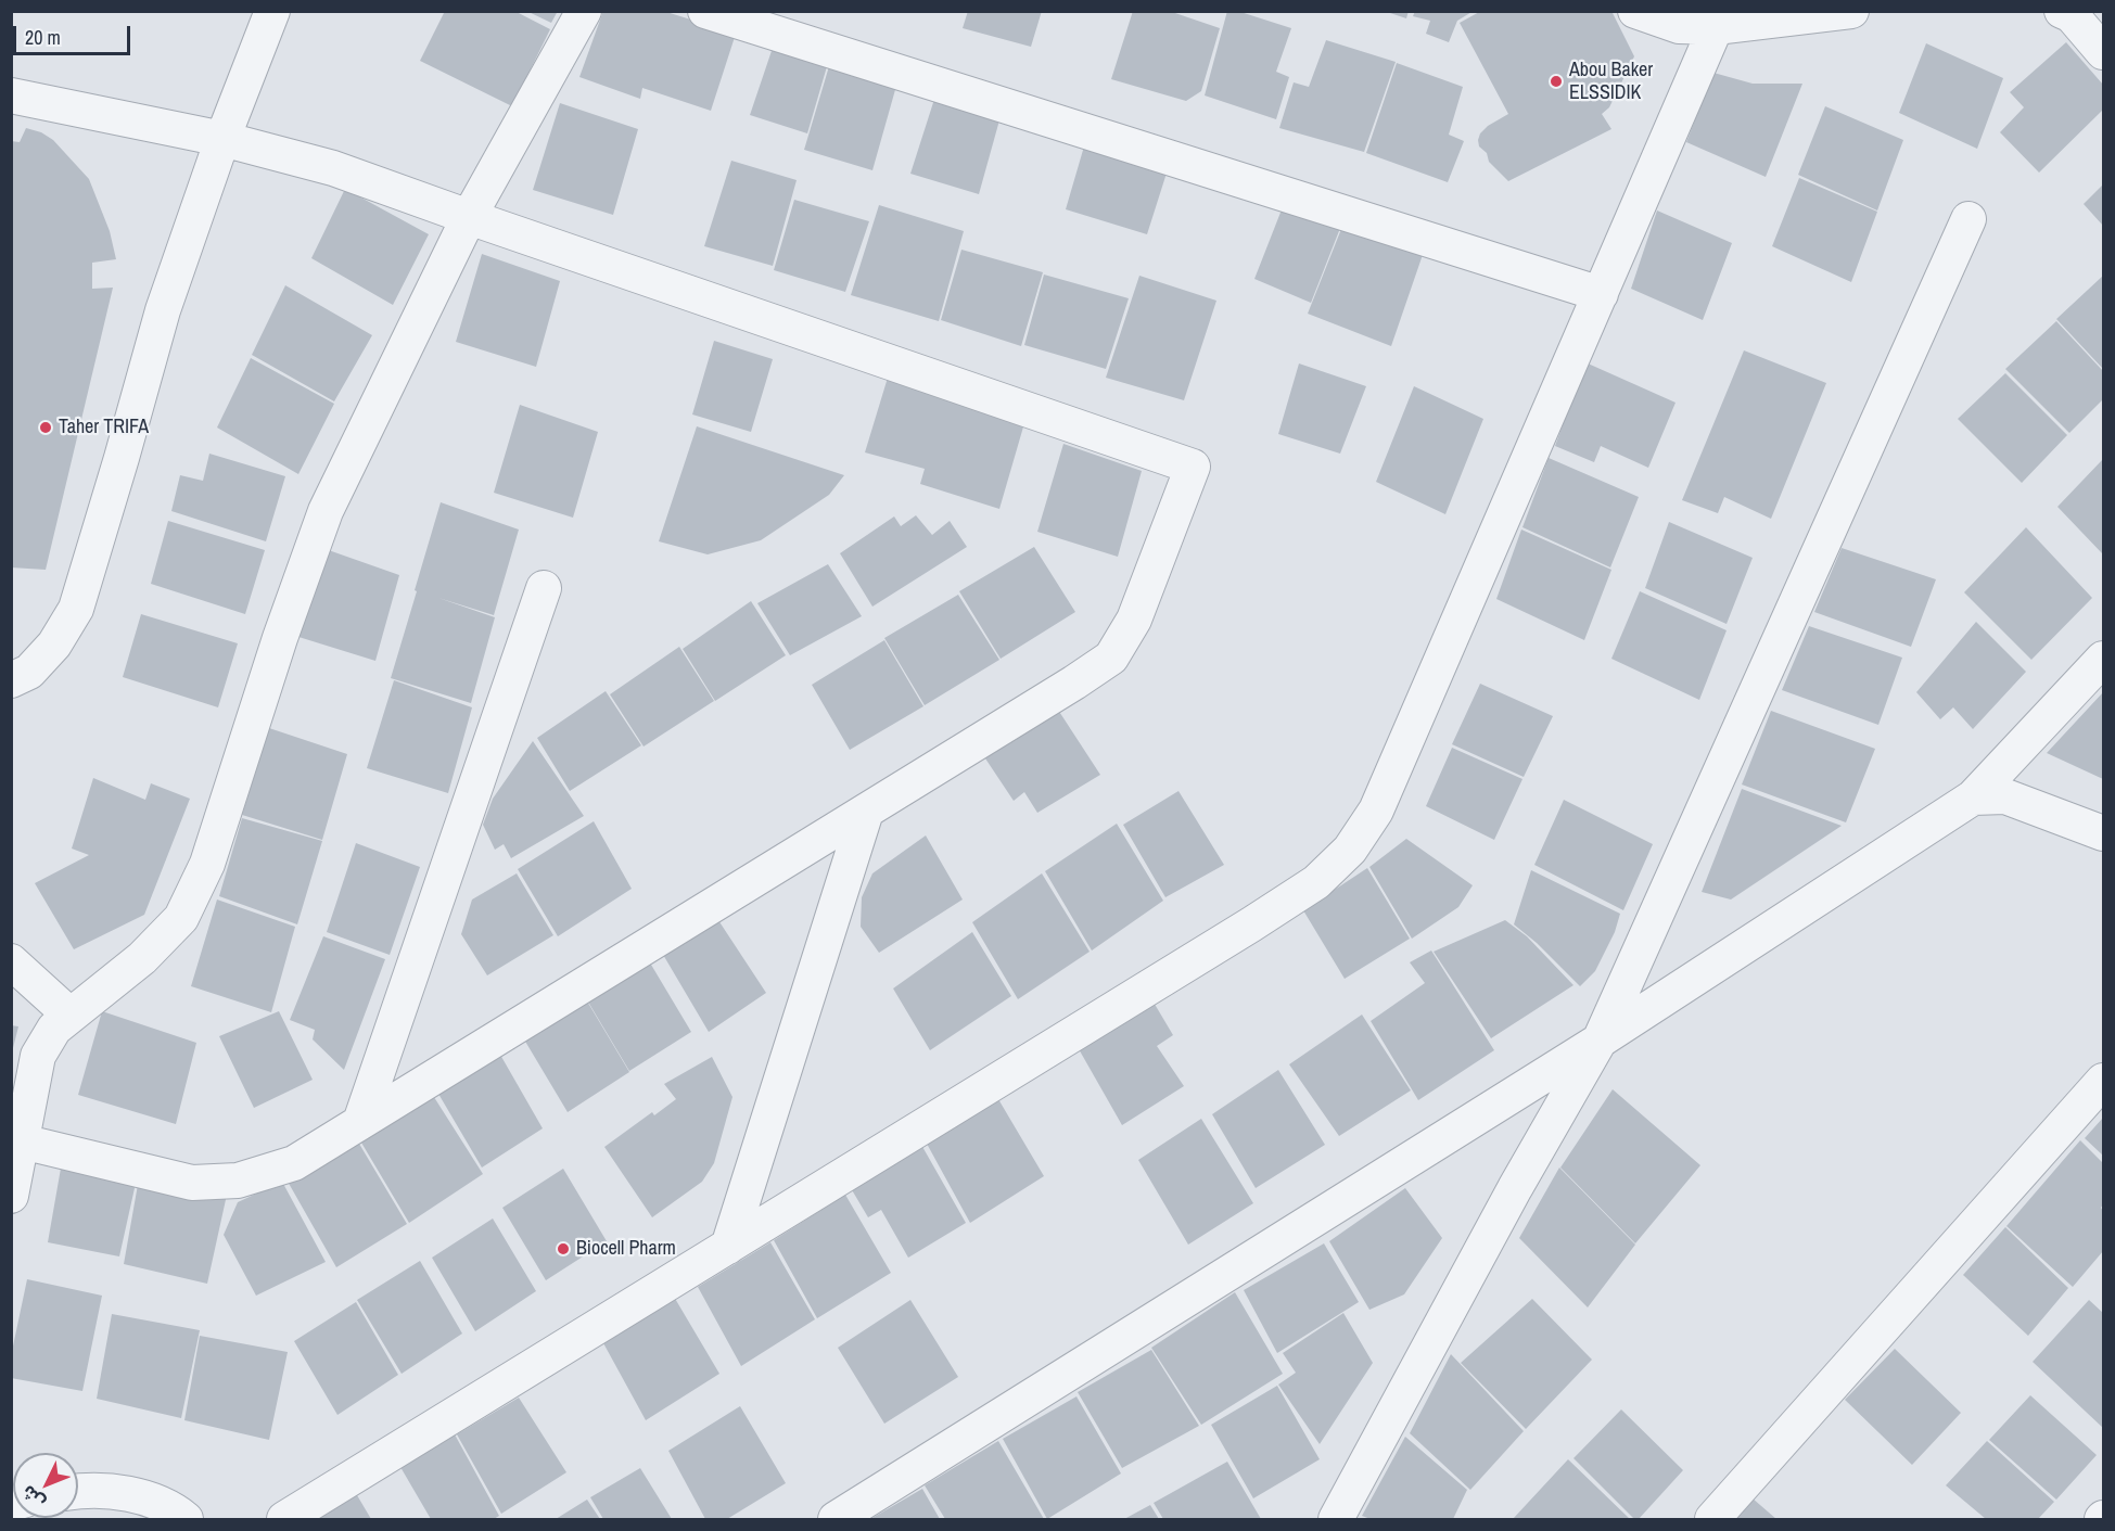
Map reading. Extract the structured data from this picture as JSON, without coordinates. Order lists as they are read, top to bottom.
{
  "places": ["Abou Baker ELSSIDIK", "Taher TRIFA", "Biocell Pharm"],
  "scale_bar": "20 m",
  "north": "bottom left"
}
